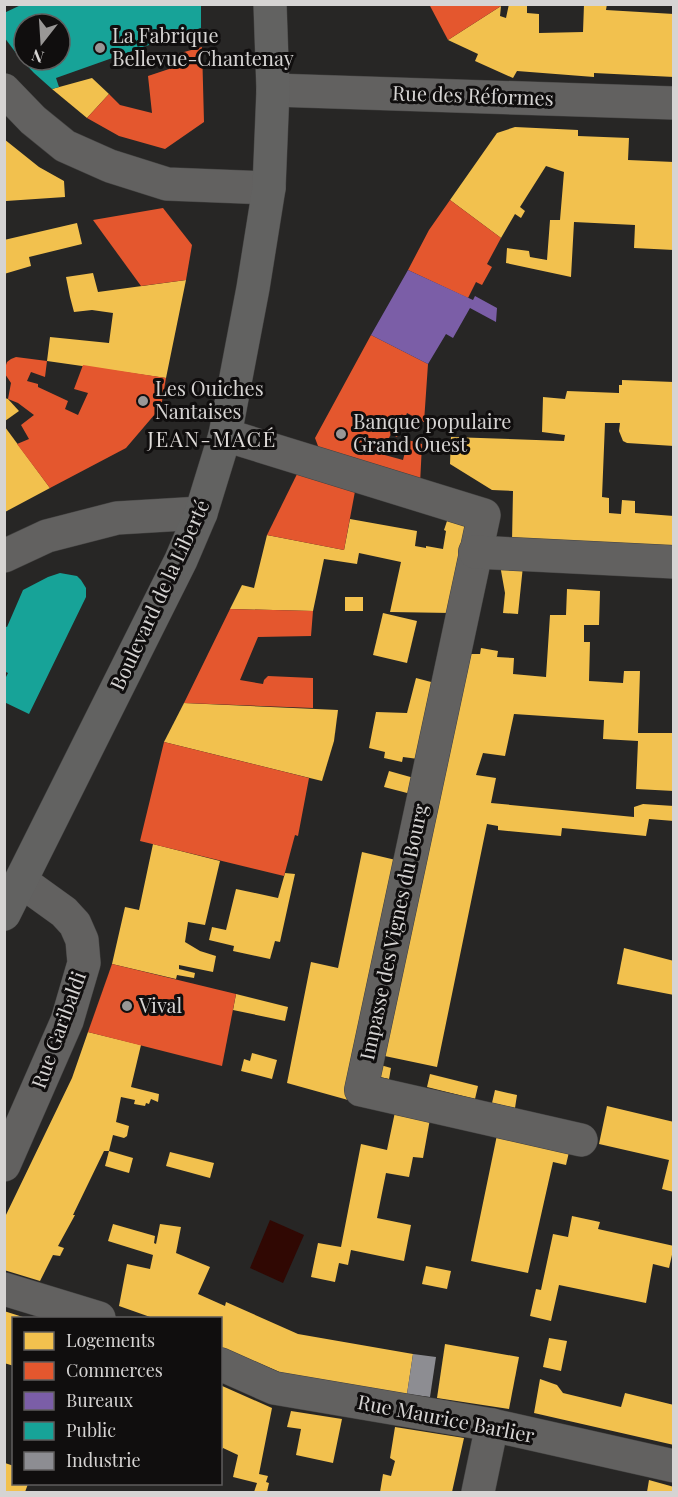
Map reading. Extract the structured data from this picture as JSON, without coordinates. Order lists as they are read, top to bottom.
{
  "streets": {
    "main road": ["Boulevard de la Liberté"],
    "street": [
      "Rue des Réformes",
      "Impasse des Vignes du Bourg",
      "Rue Garibaldi",
      "Rue Maurice Barlier"
    ]
  },
  "crossings": [
    ["Rue des Réformes", "Boulevard de la Liberté"],
    ["Boulevard de la Liberté", "Rue Garibaldi"]
  ],
  "districts": ["JEAN-MACÉ"],
  "places": [
    "La Fabrique Bellevue-Chantenay",
    "Les Ouiches Nantaises",
    "Banque populaire Grand Ouest",
    "Vival"
  ],
  "legend": [
    "Logements",
    "Commerces",
    "Bureaux",
    "Public",
    "Industrie"
  ],
  "north": "bottom"
}
